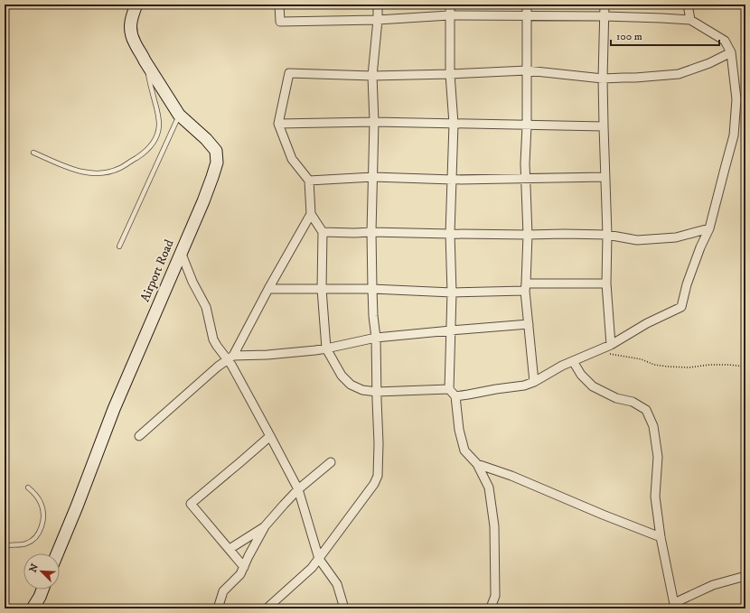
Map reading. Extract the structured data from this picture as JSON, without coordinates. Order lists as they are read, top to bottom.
{
  "streets": {
    "street": ["Airport Road"]
  },
  "scale_bar": "100 m",
  "north": "top left"
}
